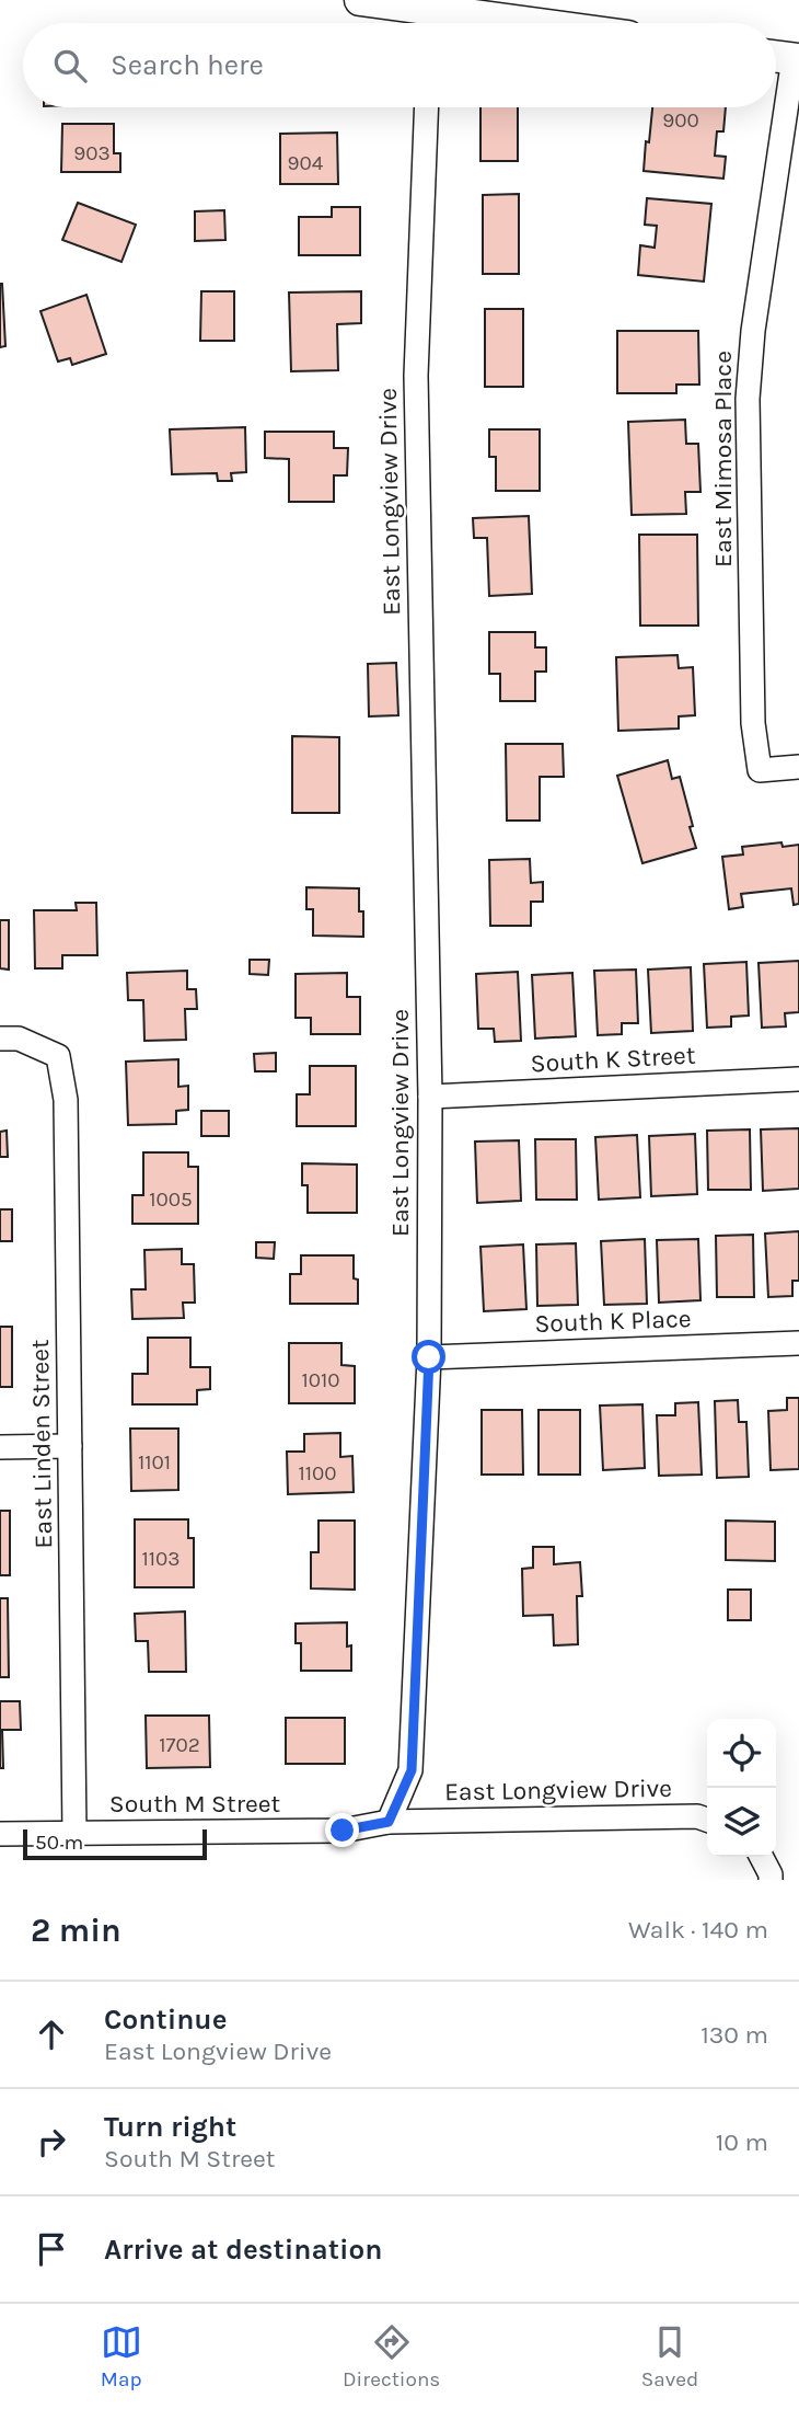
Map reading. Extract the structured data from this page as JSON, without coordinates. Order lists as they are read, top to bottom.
{
  "streets": {
    "street": [
      "East Mimosa Place",
      "East Longview Drive",
      "South K Street",
      "South K Place",
      "East Linden Street",
      "South M Street"
    ]
  },
  "crossings": [
    ["East Longview Drive", "South K Street"],
    ["East Longview Drive", "South K Place"],
    ["East Longview Drive", "South M Street"],
    ["East Linden Street", "South M Street"]
  ],
  "house_numbers": [
    "900",
    "903",
    "904",
    "1005",
    "1010",
    "1101",
    "1100",
    "1103",
    "1702"
  ],
  "scale_bar": "50 m",
  "page": {
    "search": "Search here",
    "scale": "50 m",
    "heading": ["2 min", "Walk · 140 m"],
    "list": [
      ["Continue", "East Longview Drive", "130 m"],
      ["Turn right", "South M Street", "10 m"],
      "Arrive at destination"
    ],
    "nav": ["Map", "Directions", "Saved"]
  }
}
